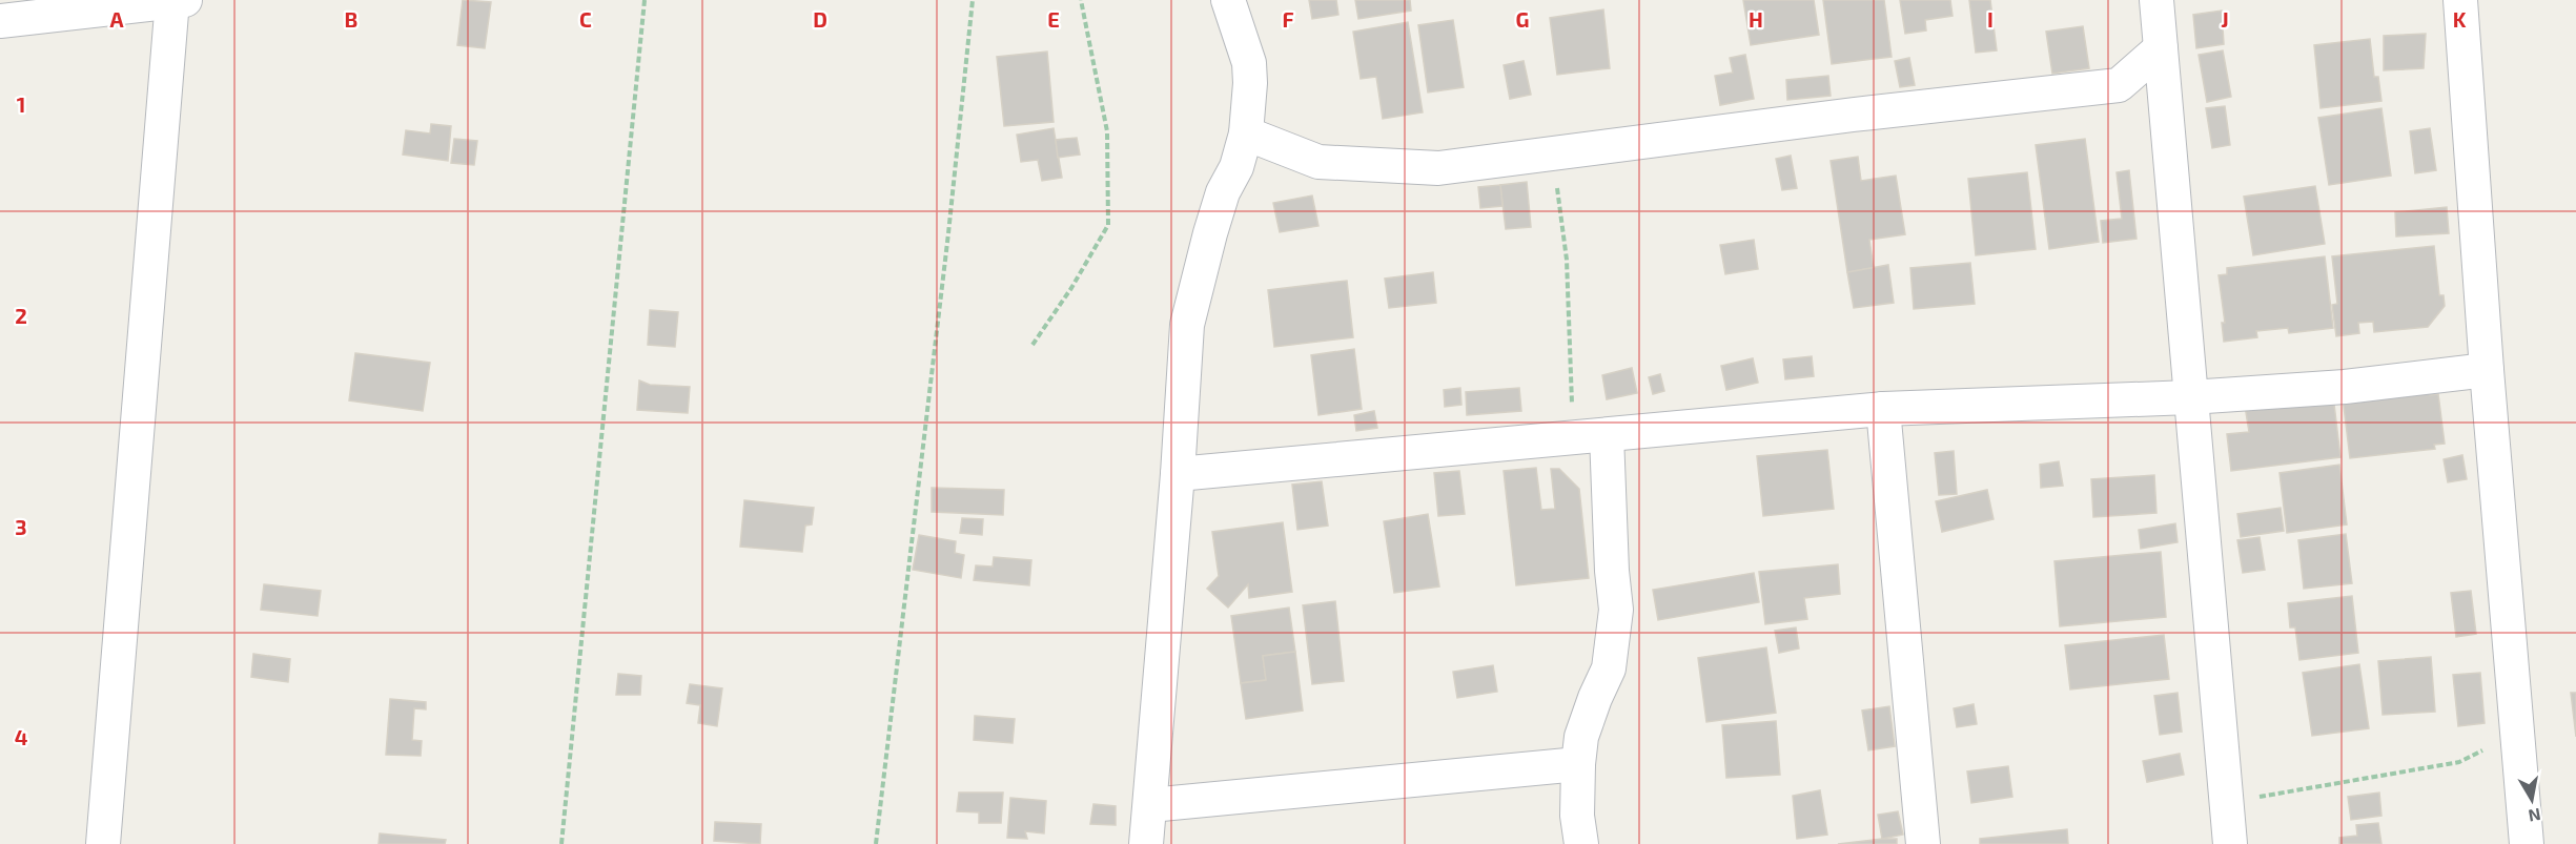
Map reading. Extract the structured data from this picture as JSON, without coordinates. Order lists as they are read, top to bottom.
{
  "north": "bottom",
  "grid": {
    "columns": [
      "A",
      "B",
      "C",
      "D",
      "E",
      "F",
      "G",
      "H",
      "I",
      "J",
      "K"
    ],
    "rows": [
      "1",
      "2",
      "3",
      "4"
    ]
  }
}
